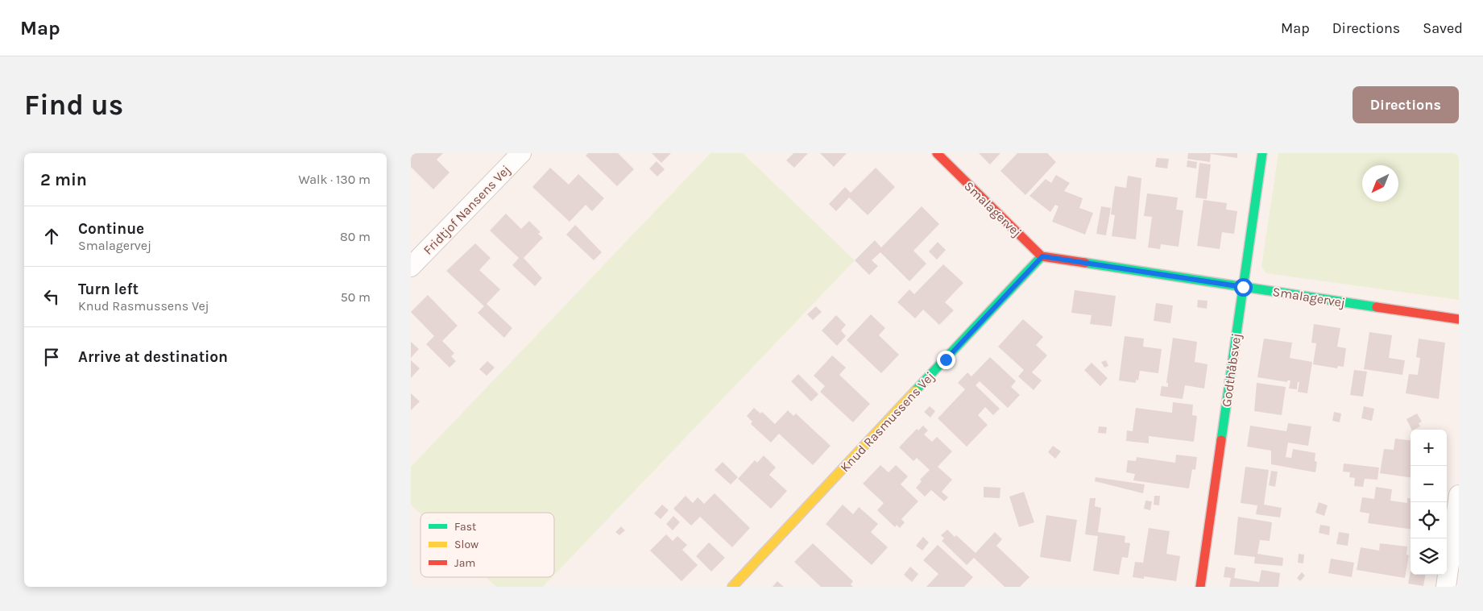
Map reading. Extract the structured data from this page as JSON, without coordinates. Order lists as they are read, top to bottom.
{
  "streets": {
    "street": [
      "Smalagervej",
      "Fridtjof Nansens Vej",
      "Godthåbsvej",
      "Knud Rasmussens Vej"
    ]
  },
  "crossings": [
    ["Smalagervej", "Godthåbsvej"],
    ["Smalagervej", "Knud Rasmussens Vej"]
  ],
  "legend": ["Fast", "Slow", "Jam"],
  "north": "bottom left",
  "page": {
    "header": "Map",
    "nav": ["Map", "Directions", "Saved"],
    "buttons": "Directions",
    "title": "Find us",
    "heading": ["2 min", "Walk · 130 m"],
    "list": [
      ["Continue", "Smalagervej", "80 m"],
      ["Turn left", "Knud Rasmussens Vej", "50 m"],
      "Arrive at destination"
    ],
    "map_buttons": ["+", "−"]
  }
}
